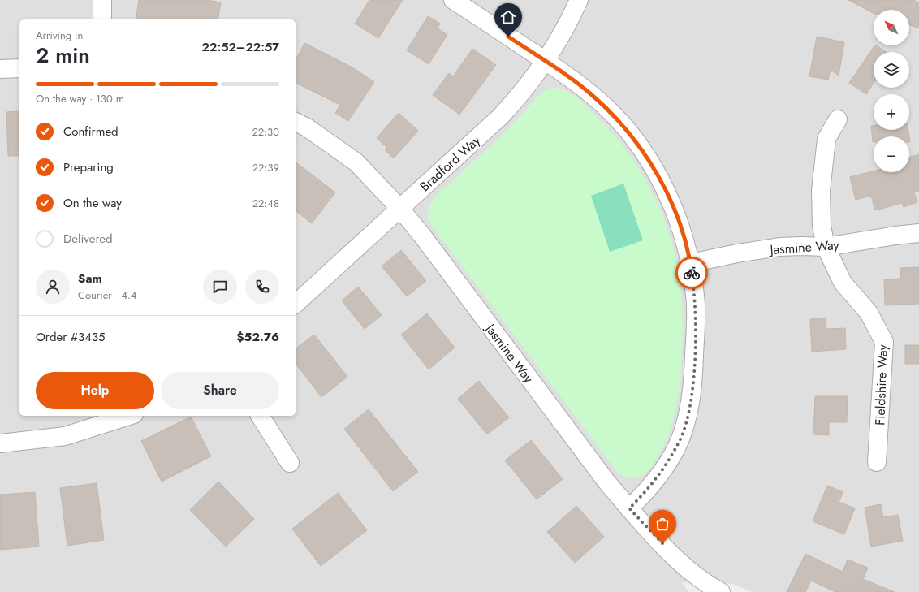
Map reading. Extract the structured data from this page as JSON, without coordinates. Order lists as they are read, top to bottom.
{
  "streets": {
    "street": ["Bradford Way", "Jasmine Way", "Fieldshire Way"]
  },
  "crossings": [
    ["Bradford Way", "Jasmine Way"],
    ["Jasmine Way", "Fieldshire Way"]
  ],
  "north": "top left",
  "page": {
    "map_buttons": ["+", "−"],
    "heading": ["2 min", "Arriving in", "22:52–22:57"],
    "panel": [
      "Sam",
      "Courier · 4.4",
      "Order #3435",
      "$52.76"
    ],
    "bar": "On the way · 130 m",
    "list": [
      ["Confirmed", "22:30"],
      ["Preparing", "22:39"],
      ["On the way", "22:48"],
      "Delivered"
    ],
    "buttons": ["Help", "Share"]
  }
}
